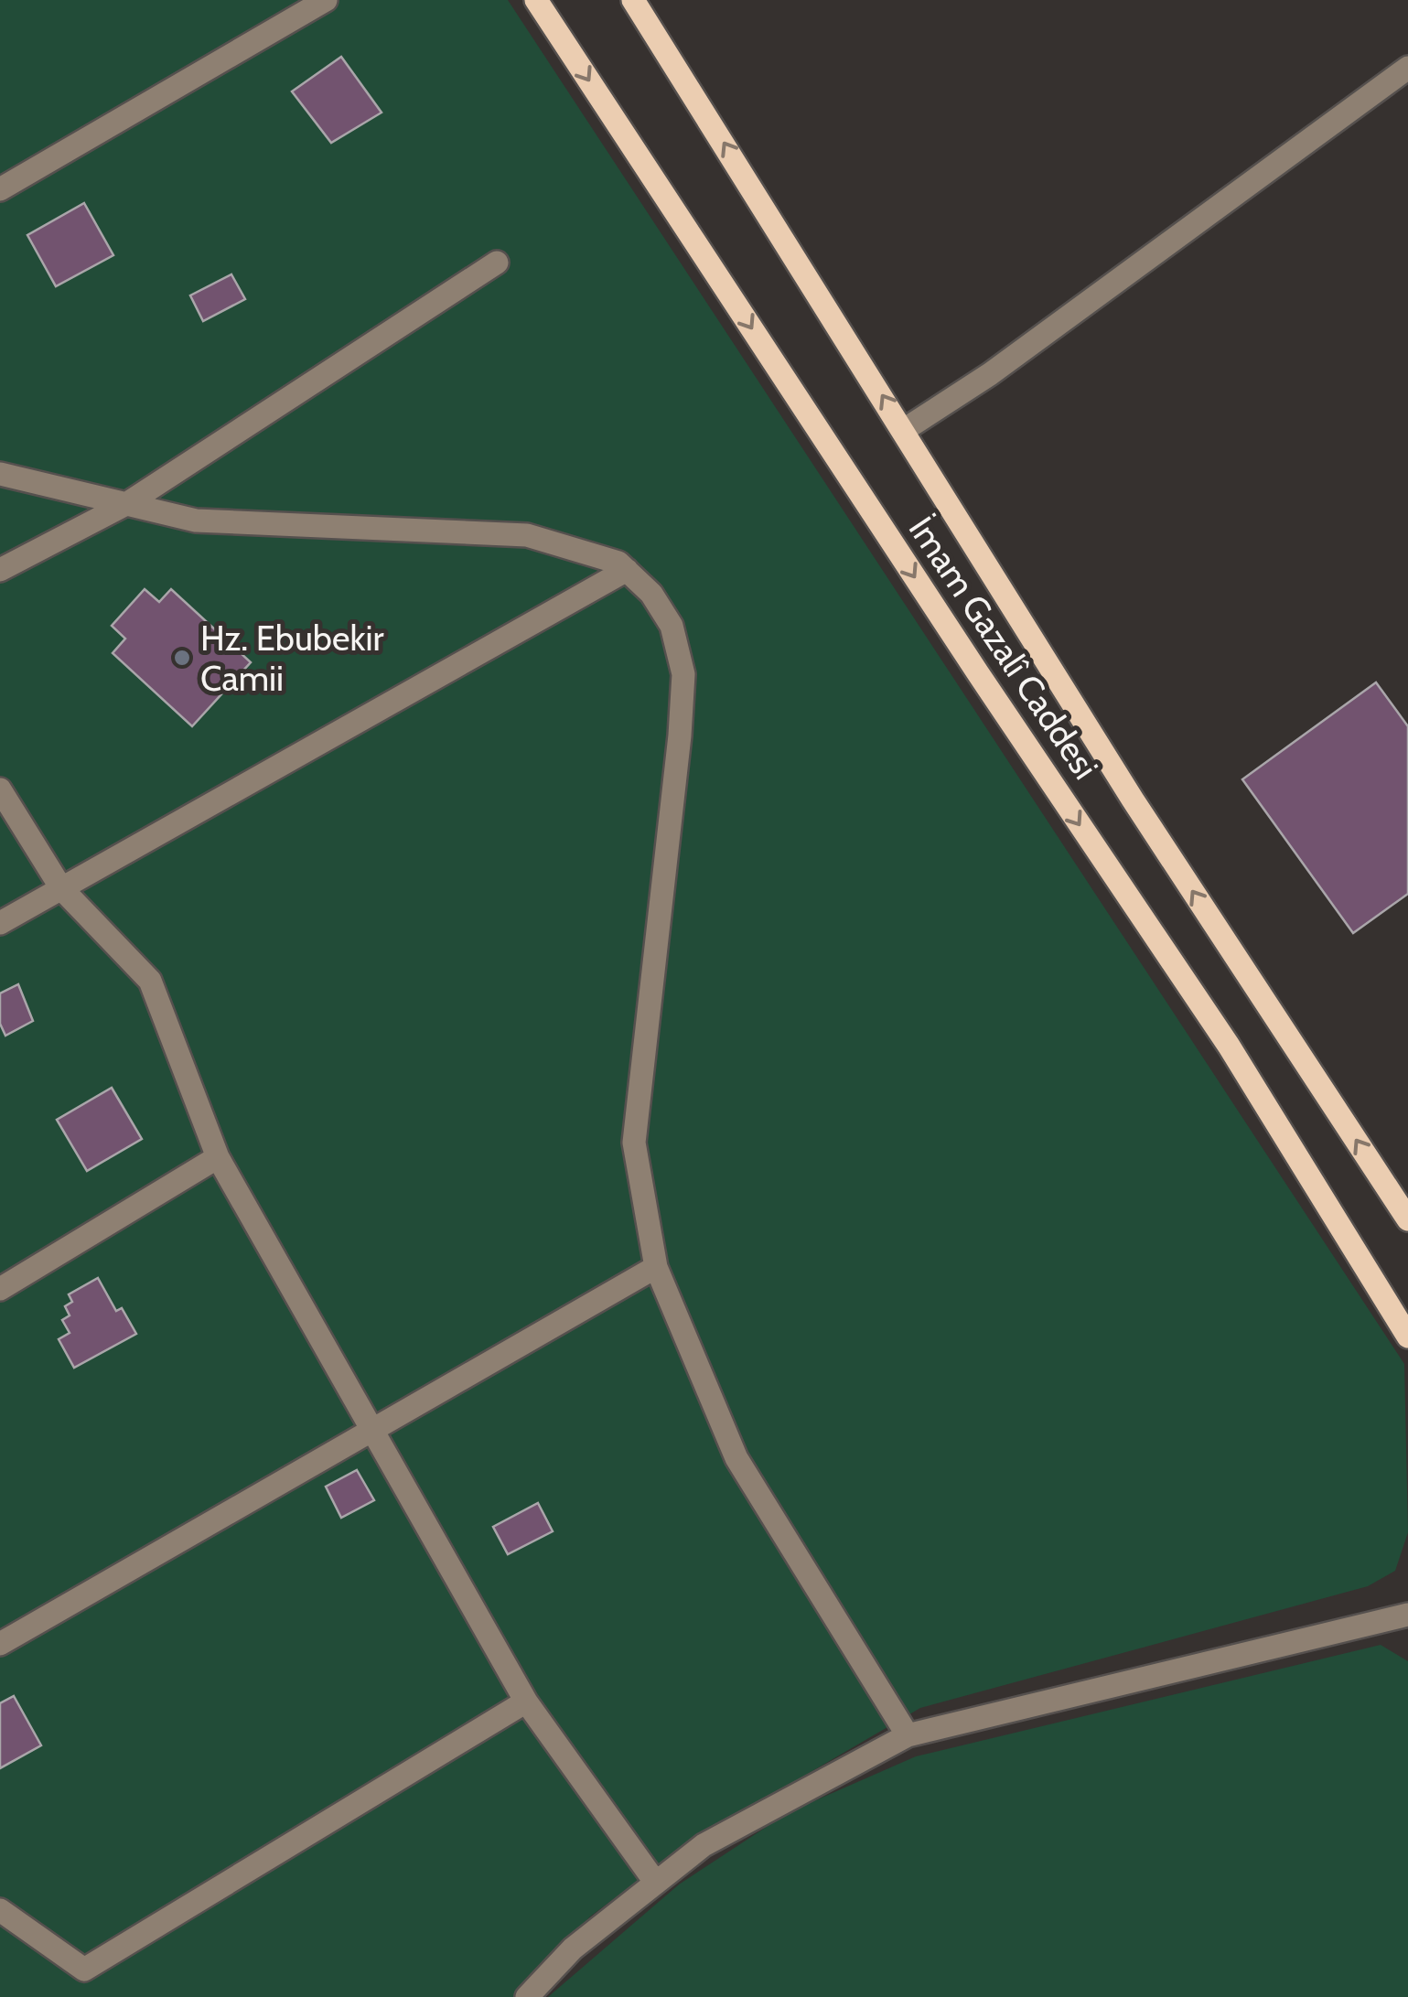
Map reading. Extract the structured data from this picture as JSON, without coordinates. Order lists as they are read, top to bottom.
{
  "streets": {
    "main road": ["İmam Gazalî Caddesi"]
  },
  "places": ["Hz. Ebubekir Camii"]
}
